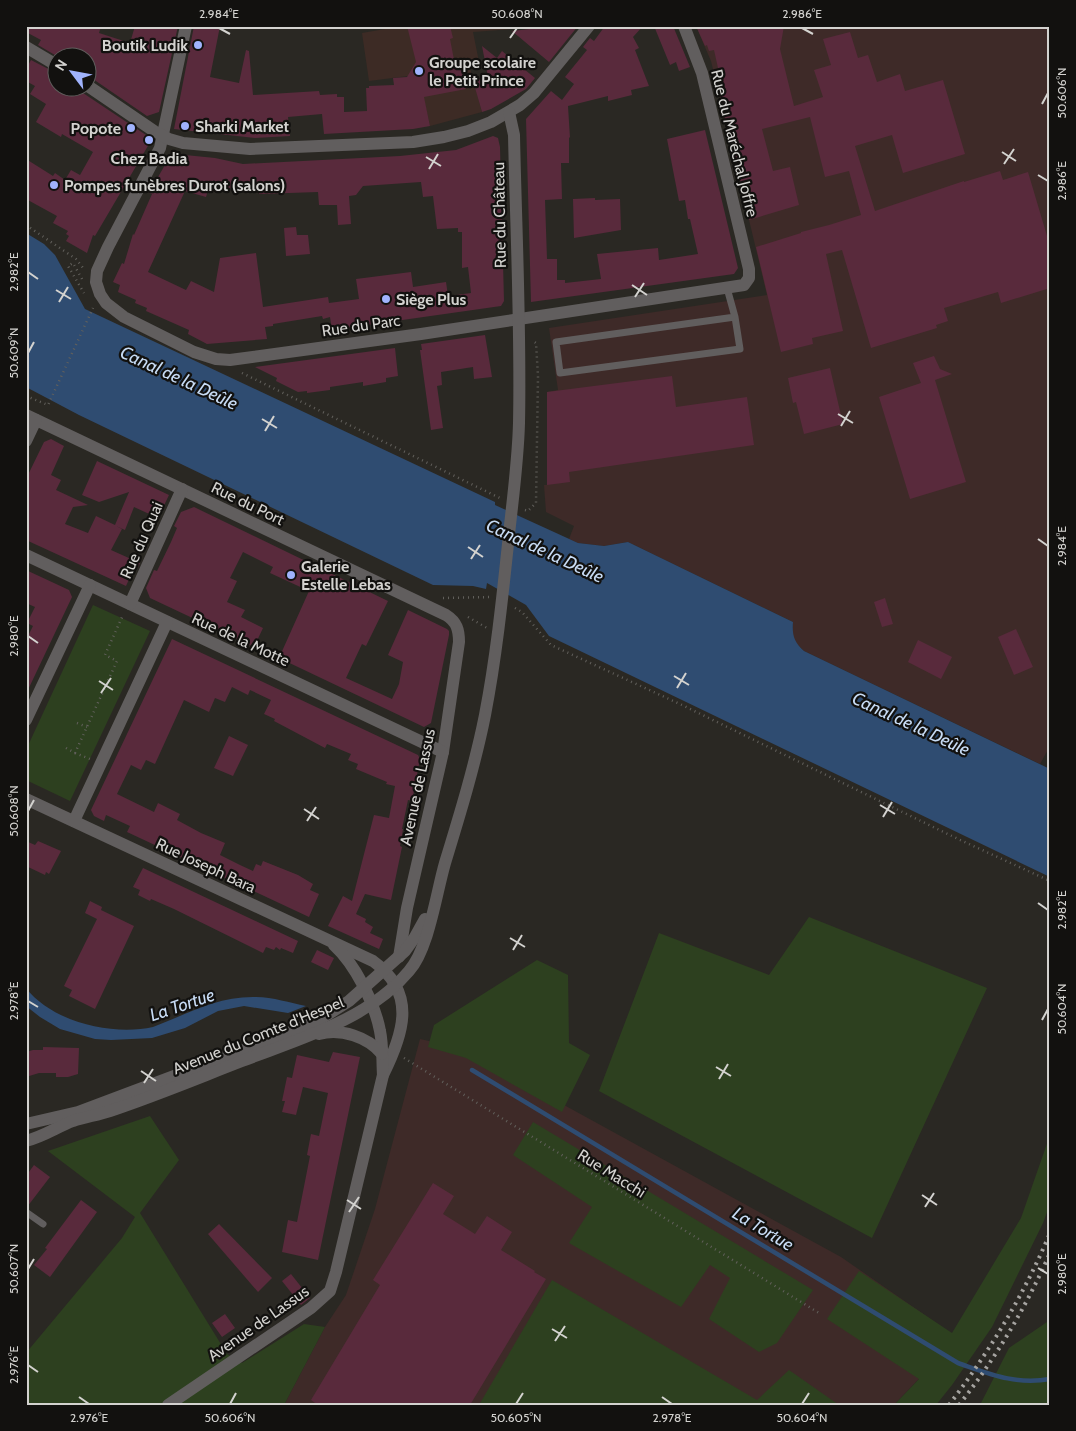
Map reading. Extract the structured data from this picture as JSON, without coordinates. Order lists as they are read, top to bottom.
{
  "streets": {
    "street": [
      "Rue du Maréchal Joffre",
      "Rue du Château",
      "Rue du Parc",
      "Rue du Port",
      "Rue du Quai",
      "Rue de la Motte",
      "Avenue de Lassus",
      "Rue Joseph Bara",
      "Avenue du Comte d'Hespel"
    ],
    "path": ["Rue Macchi"]
  },
  "crossings": [
    ["Rue du Maréchal Joffre", "Rue du Parc"],
    ["Rue du Château", "Rue du Parc"],
    ["Rue du Château", "Avenue du Comte d'Hespel"],
    ["Rue du Parc", "Avenue du Comte d'Hespel"],
    ["Rue du Port", "Rue du Quai"],
    ["Rue du Port", "Avenue de Lassus"],
    ["Rue du Quai", "Rue de la Motte"],
    ["Rue de la Motte", "Avenue de Lassus"],
    ["Avenue de Lassus", "Rue Joseph Bara"],
    ["Avenue de Lassus", "Avenue du Comte d'Hespel"],
    ["Avenue de Lassus", "Rue Macchi"],
    ["Rue Joseph Bara", "Avenue du Comte d'Hespel"]
  ],
  "water": ["Canal de la Deûle", "La Tortue"],
  "places": [
    "Boutik Ludik",
    "Groupe scolaire le Petit Prince",
    "Sharki Market",
    "Popote",
    "Chez Badia",
    "Pompes funèbres Durot (salons)",
    "Siège Plus",
    "Galerie Estelle Lebas"
  ],
  "north": "top left",
  "coordinates": [
    "2.984°E",
    "50.608°N",
    "2.986°E",
    "50.606°N",
    "2.982°E",
    "50.609°N",
    "2.980°E",
    "2.978°E",
    "50.604°N",
    "50.607°N",
    "2.976°E",
    "50.605°N"
  ]
}
